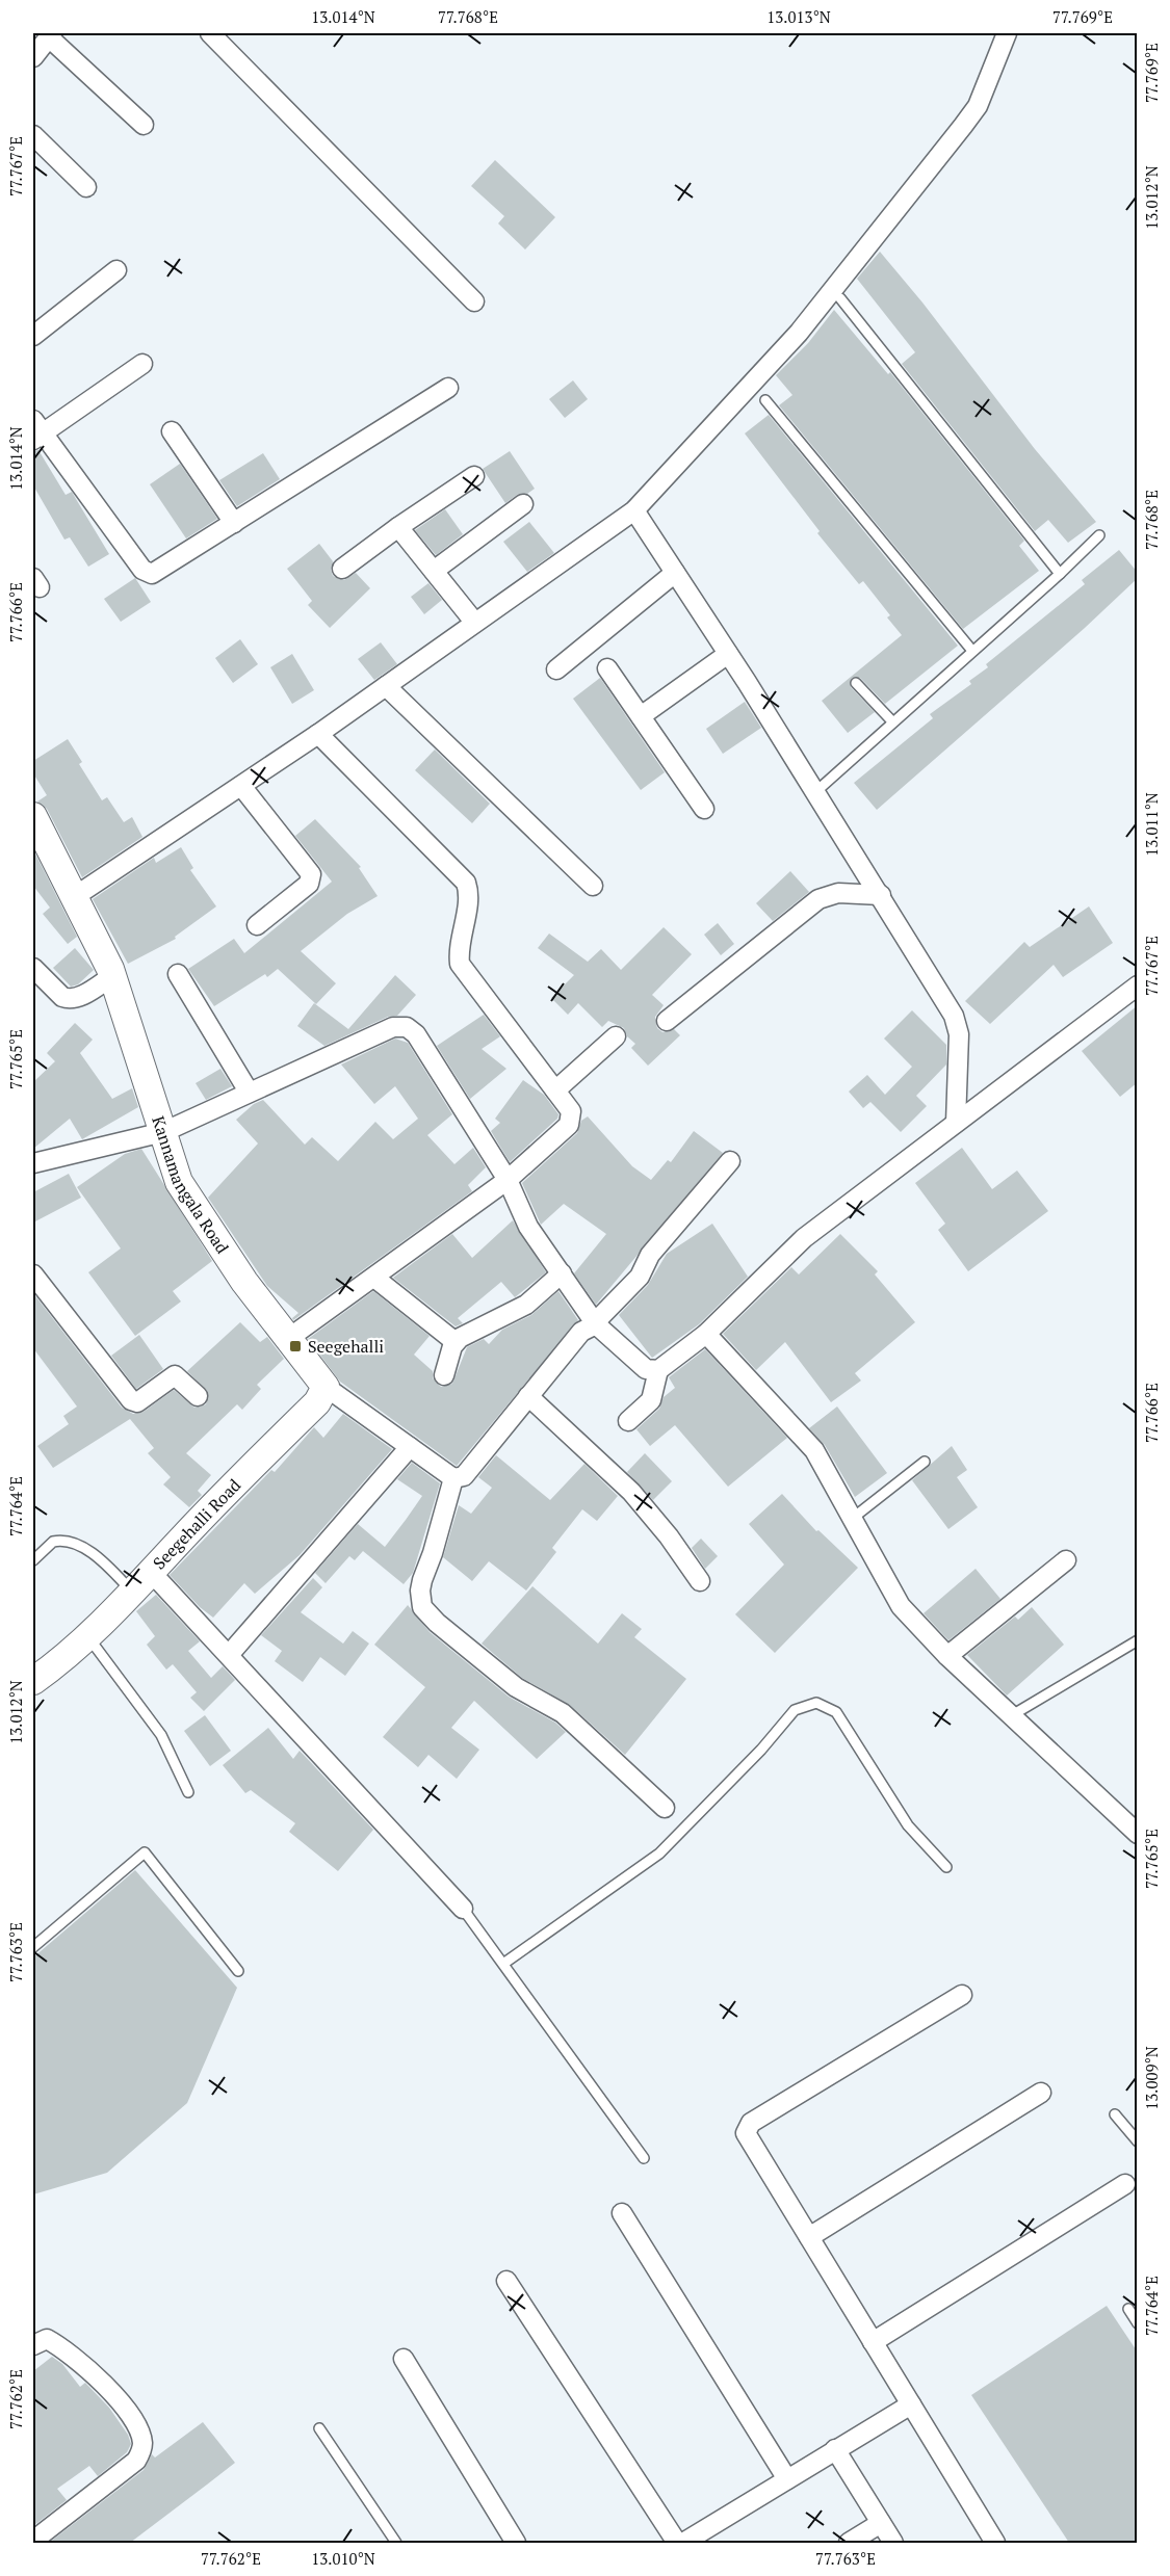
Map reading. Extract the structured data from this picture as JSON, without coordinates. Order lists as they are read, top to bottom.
{
  "streets": {
    "main road": ["Kannamangala Road", "Seegehalli Road"]
  },
  "crossings": [
    ["Kannamangala Road", "Seegehalli Road"]
  ],
  "places": {
    "transit": ["Seegehalli"]
  },
  "coordinates": [
    "13.014°N",
    "77.768°E",
    "13.013°N",
    "77.769°E",
    "77.767°E",
    "13.012°N",
    "77.766°E",
    "13.011°N",
    "77.765°E",
    "77.764°E",
    "77.763°E",
    "13.009°N",
    "77.762°E",
    "13.010°N"
  ]
}
